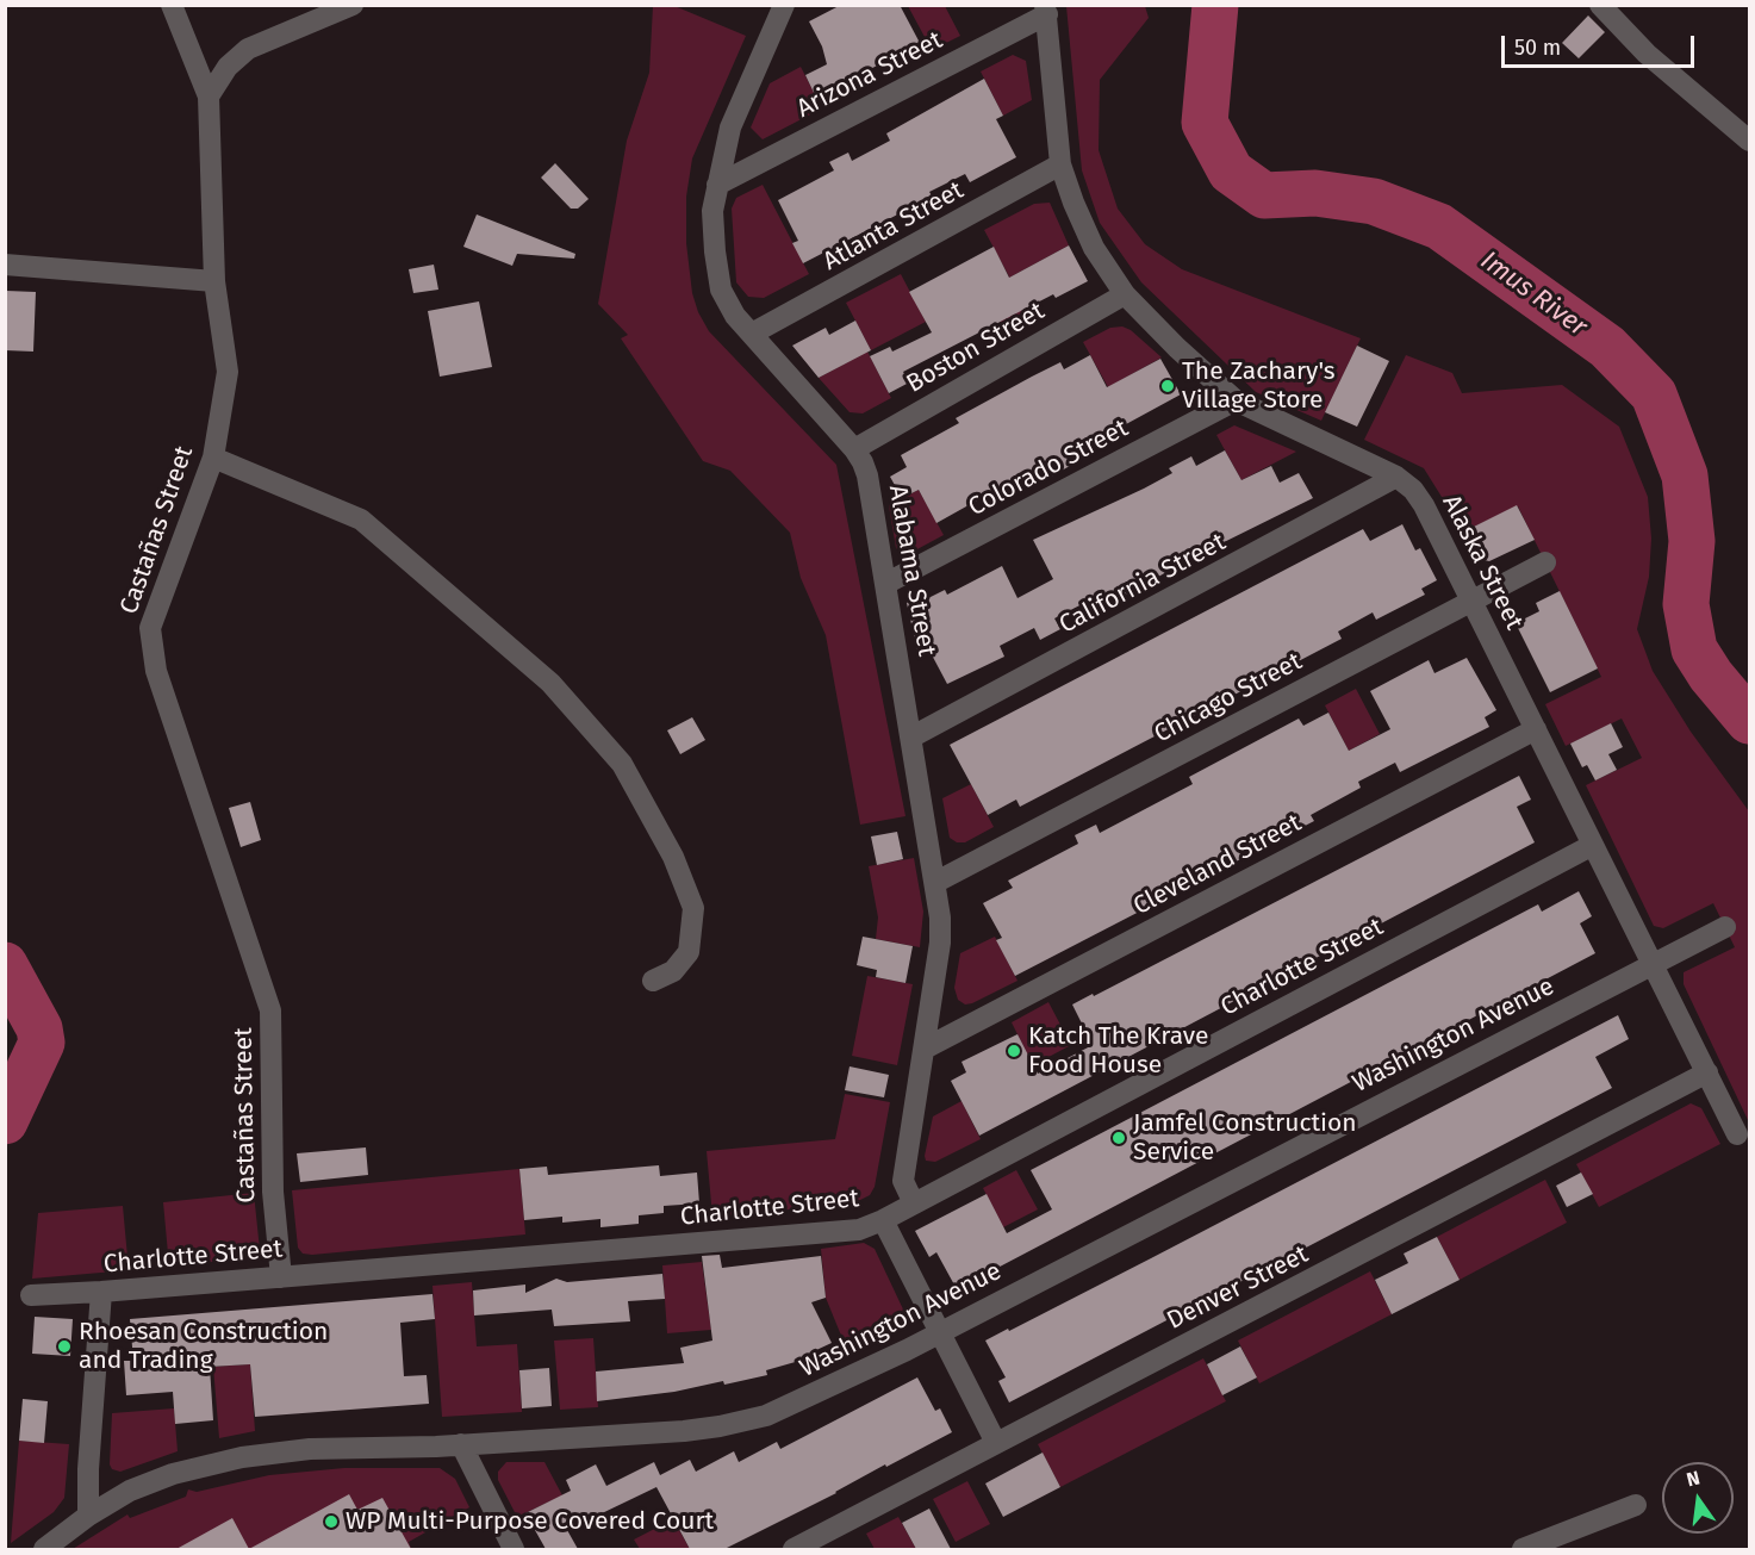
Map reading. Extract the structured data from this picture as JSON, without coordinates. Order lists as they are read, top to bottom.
{
  "streets": {
    "street": [
      "Arizona Street",
      "Atlanta Street",
      "Boston Street",
      "Colorado Street",
      "Castañas Street",
      "Alaska Street",
      "Alabama Street",
      "California Street",
      "Chicago Street",
      "Cleveland Street",
      "Charlotte Street",
      "Washington Avenue",
      "Denver Street"
    ]
  },
  "crossings": [
    ["Arizona Street", "Alaska Street"],
    ["Arizona Street", "Alabama Street"],
    ["Atlanta Street", "Alaska Street"],
    ["Atlanta Street", "Alabama Street"],
    ["Boston Street", "Alaska Street"],
    ["Boston Street", "Alabama Street"],
    ["Colorado Street", "Alaska Street"],
    ["Colorado Street", "Alabama Street"],
    ["Castañas Street", "Charlotte Street"],
    ["Alaska Street", "California Street"],
    ["Alaska Street", "Chicago Street"],
    ["Alaska Street", "Cleveland Street"],
    ["Alaska Street", "Charlotte Street"],
    ["Alaska Street", "Washington Avenue"],
    ["Alaska Street", "Denver Street"],
    ["Alabama Street", "California Street"],
    ["Alabama Street", "Chicago Street"],
    ["Alabama Street", "Cleveland Street"],
    ["Alabama Street", "Charlotte Street"]
  ],
  "water": ["Imus River"],
  "places": [
    "The Zachary's Village Store",
    "Katch The Krave Food House",
    "Jamfel Construction Service",
    "Rhoesan Construction and Trading",
    "WP Multi-Purpose Covered Court"
  ],
  "scale_bar": "50 m",
  "north": "top"
}
